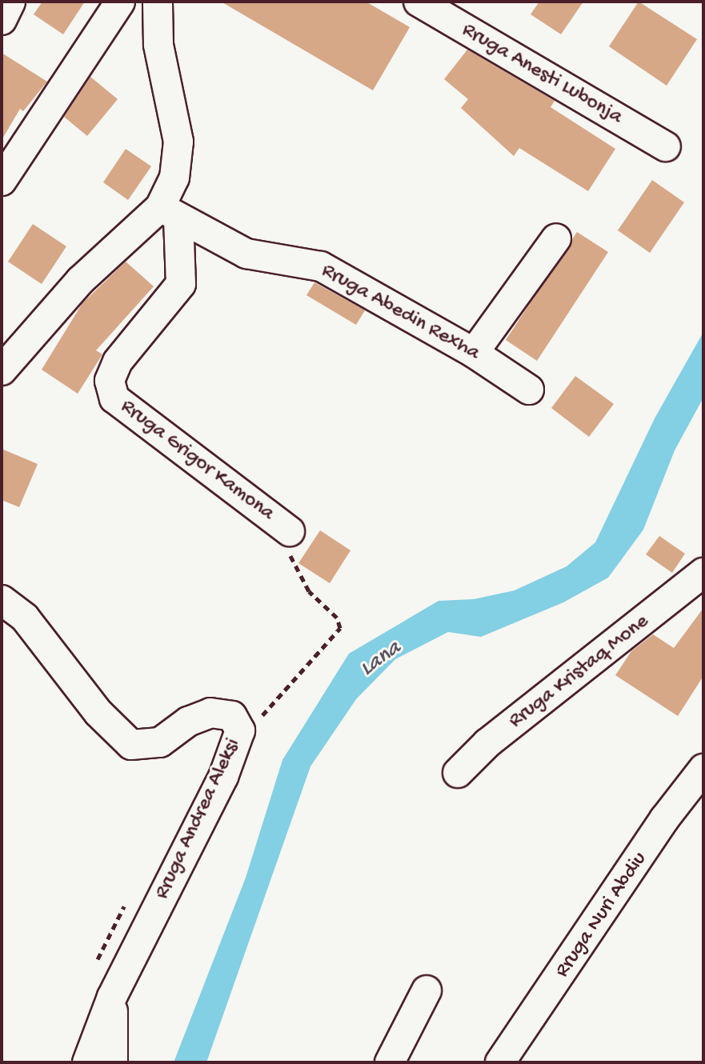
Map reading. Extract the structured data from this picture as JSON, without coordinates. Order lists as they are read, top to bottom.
{
  "streets": {
    "street": [
      "Rruga Anesti Lubonja",
      "Rruga Abedin Rexha",
      "Rruga Grigor Kamona",
      "Rruga Kristaq Mone",
      "Rruga Andrea Aleksi",
      "Rruga Nuri Abdiu"
    ]
  },
  "crossings": [
    ["Rruga Abedin Rexha", "Rruga Grigor Kamona"]
  ],
  "water": ["Lana"]
}
